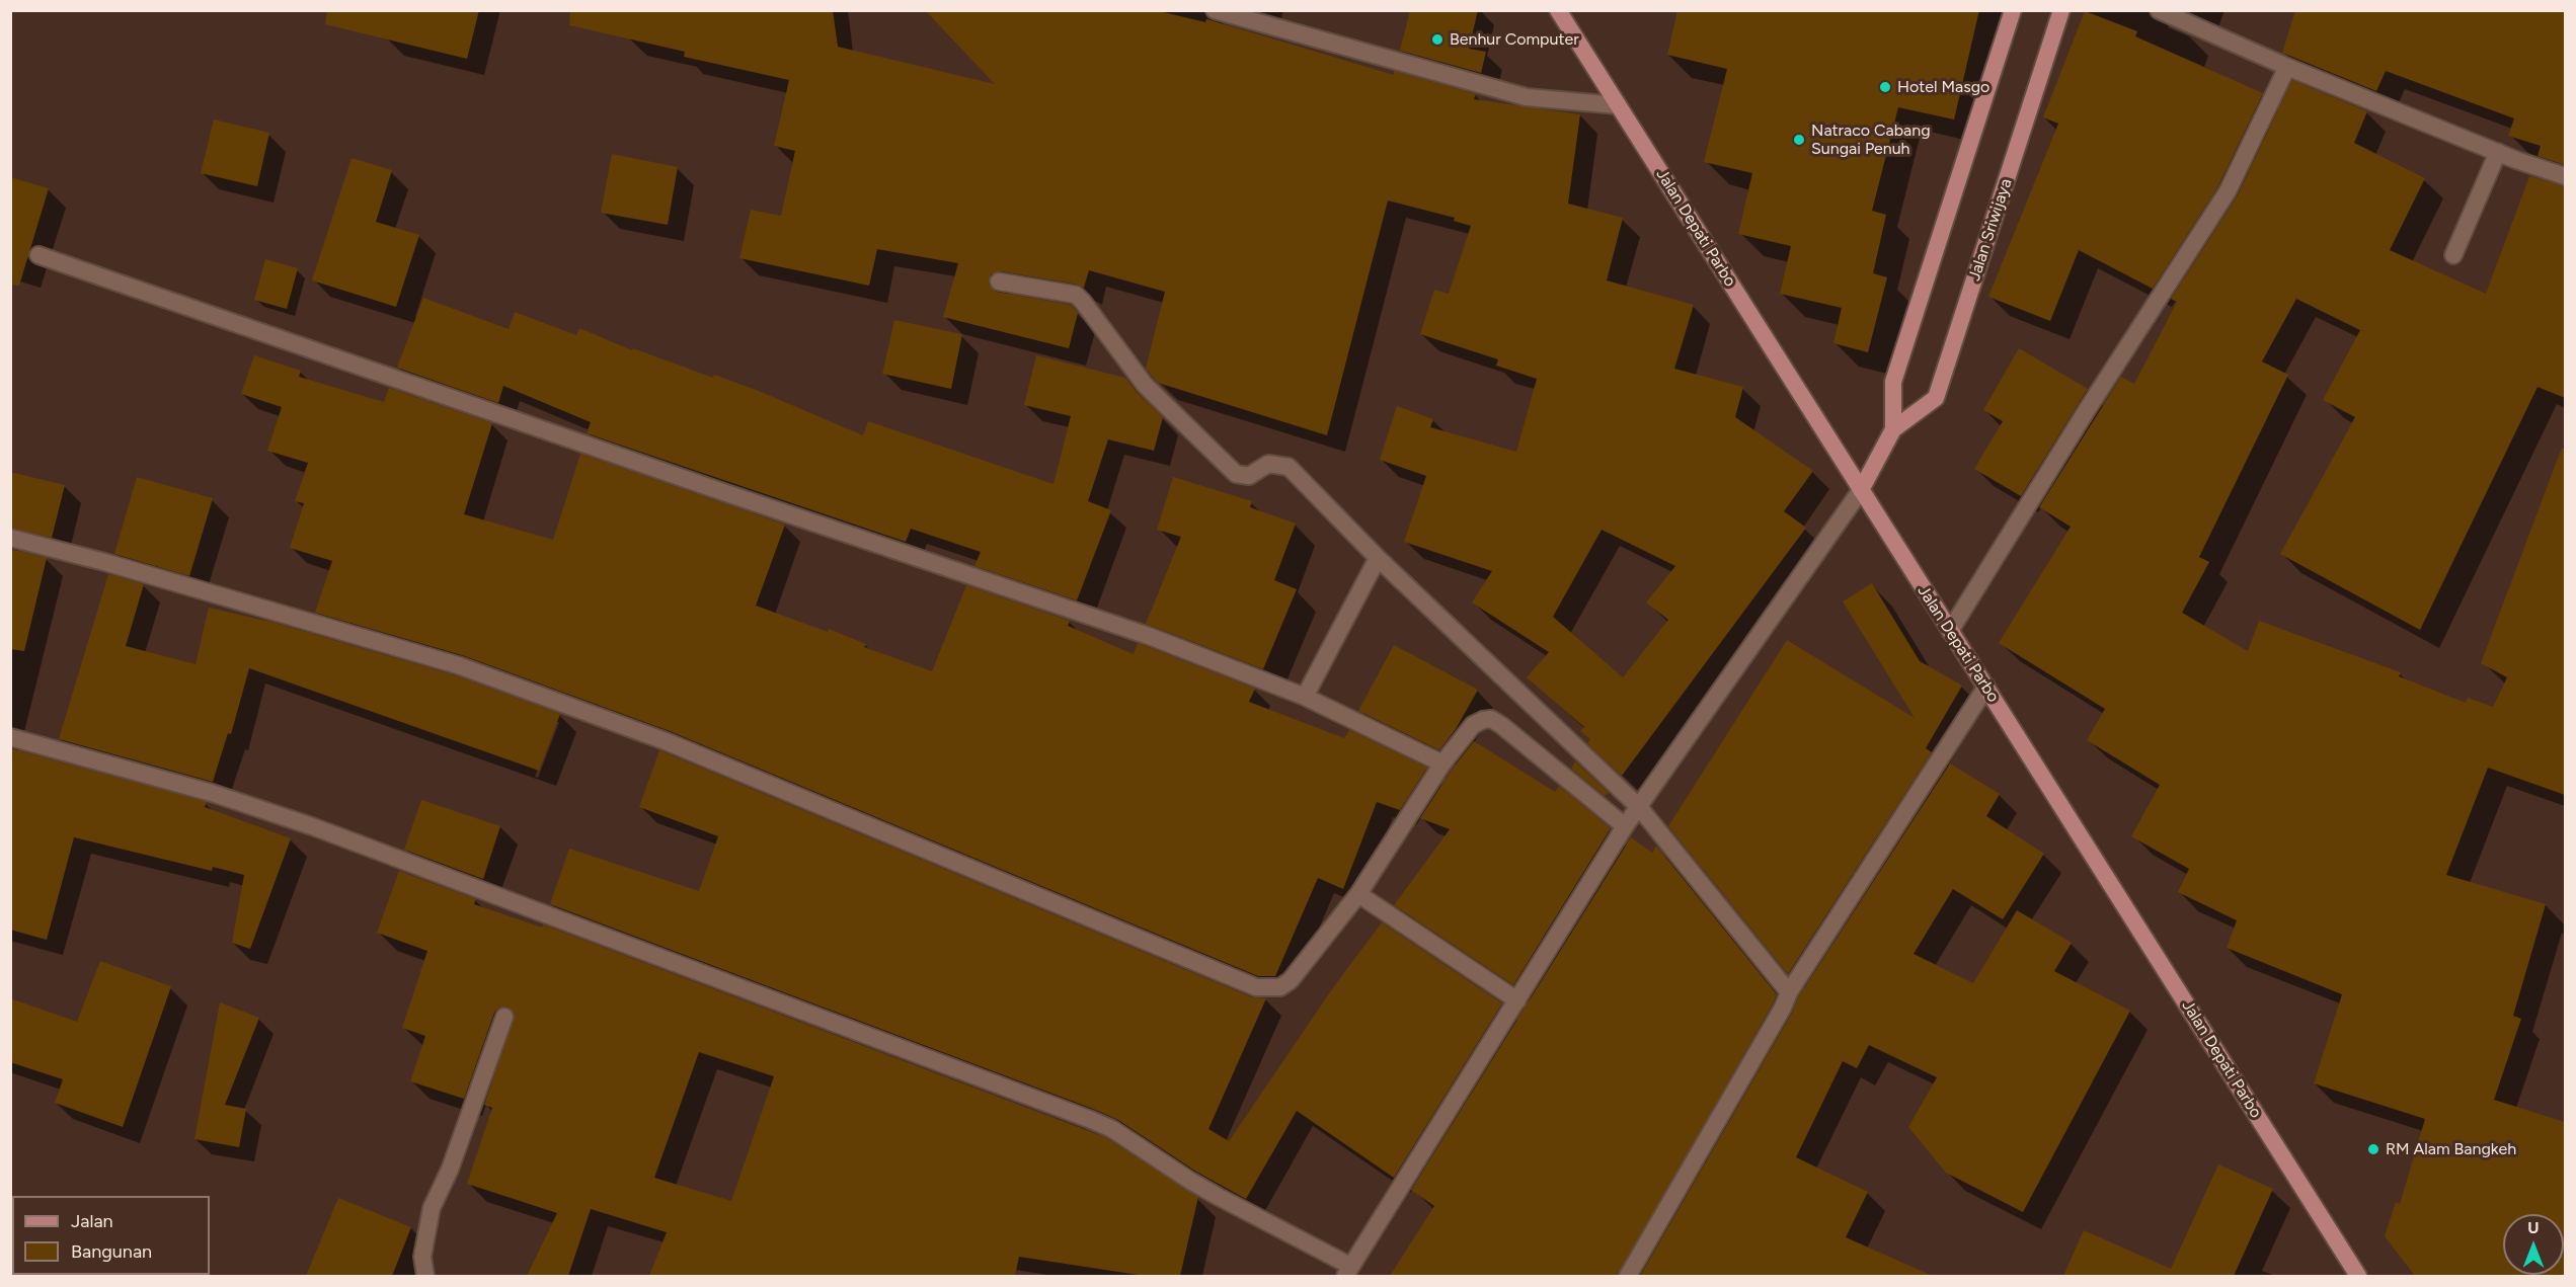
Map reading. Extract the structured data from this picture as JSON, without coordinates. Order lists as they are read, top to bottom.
{
  "streets": {
    "main road": ["Jalan Depati Parbo", "Jalan Sriwijaya"]
  },
  "crossings": [
    ["Jalan Depati Parbo", "Jalan Sriwijaya"]
  ],
  "places": [
    "Benhur Computer",
    "Hotel Masgo",
    "Natraco Cabang Sungai Penuh",
    "RM Alam Bangkeh"
  ],
  "legend": ["Jalan", "Bangunan"],
  "north": "top"
}
